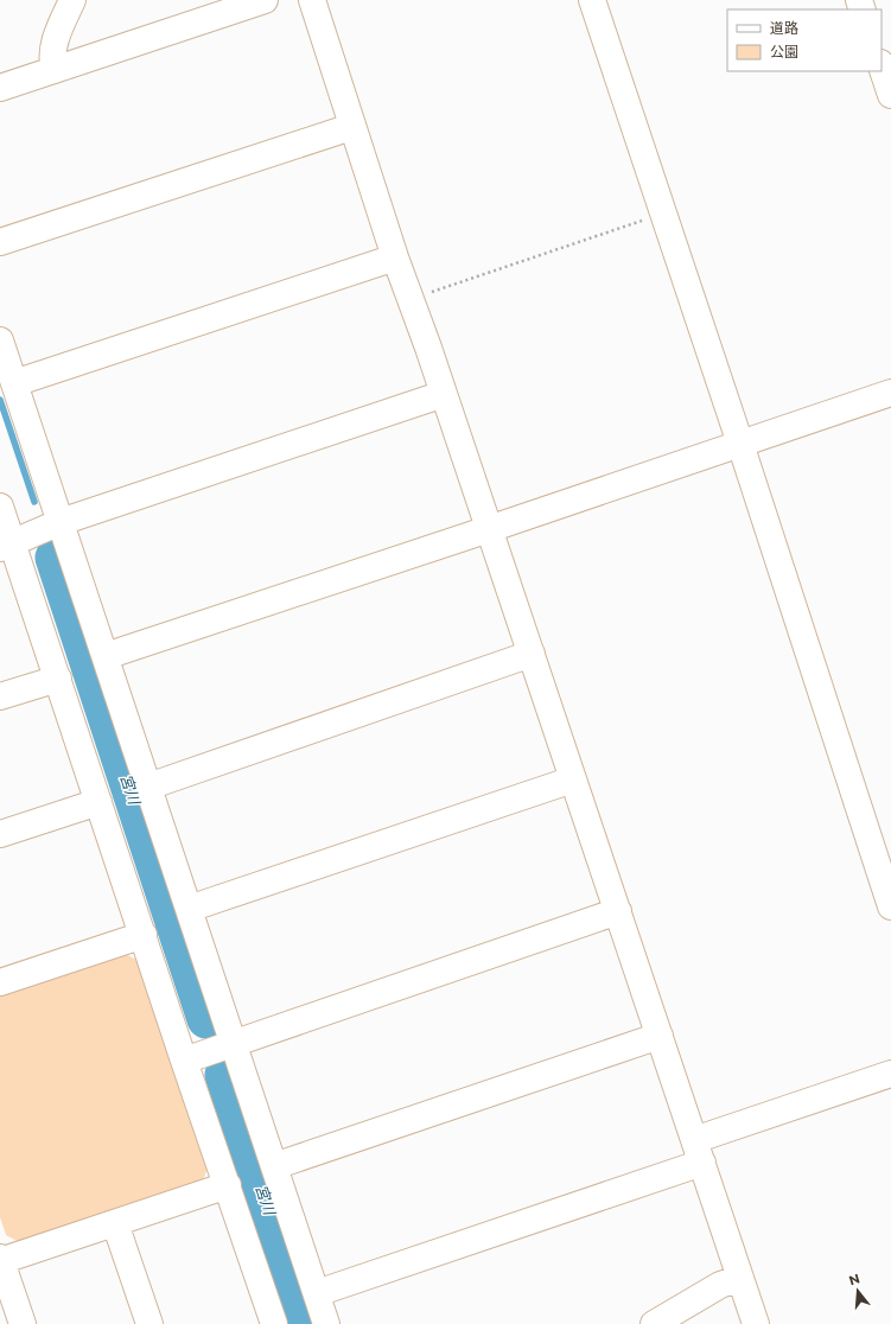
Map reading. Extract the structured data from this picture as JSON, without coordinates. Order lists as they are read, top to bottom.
{
  "water": ["宮川"],
  "legend": ["道路", "公園"],
  "north": "top"
}
